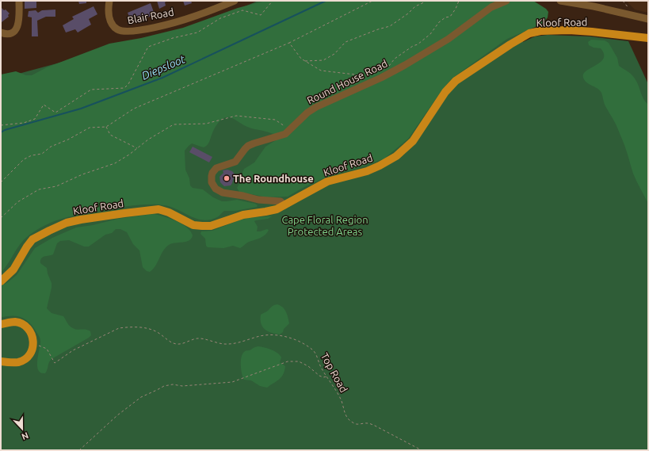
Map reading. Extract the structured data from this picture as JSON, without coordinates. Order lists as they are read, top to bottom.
{
  "streets": {
    "main road": ["Kloof Road"],
    "street": ["Blair Road", "Round House Road"],
    "path": ["Top Road"]
  },
  "crossings": [
    ["Kloof Road", "Round House Road"]
  ],
  "water": ["Diepsloot"],
  "parks": ["Cape Floral Region Protected Areas"],
  "places": ["The Roundhouse"],
  "north": "bottom"
}
